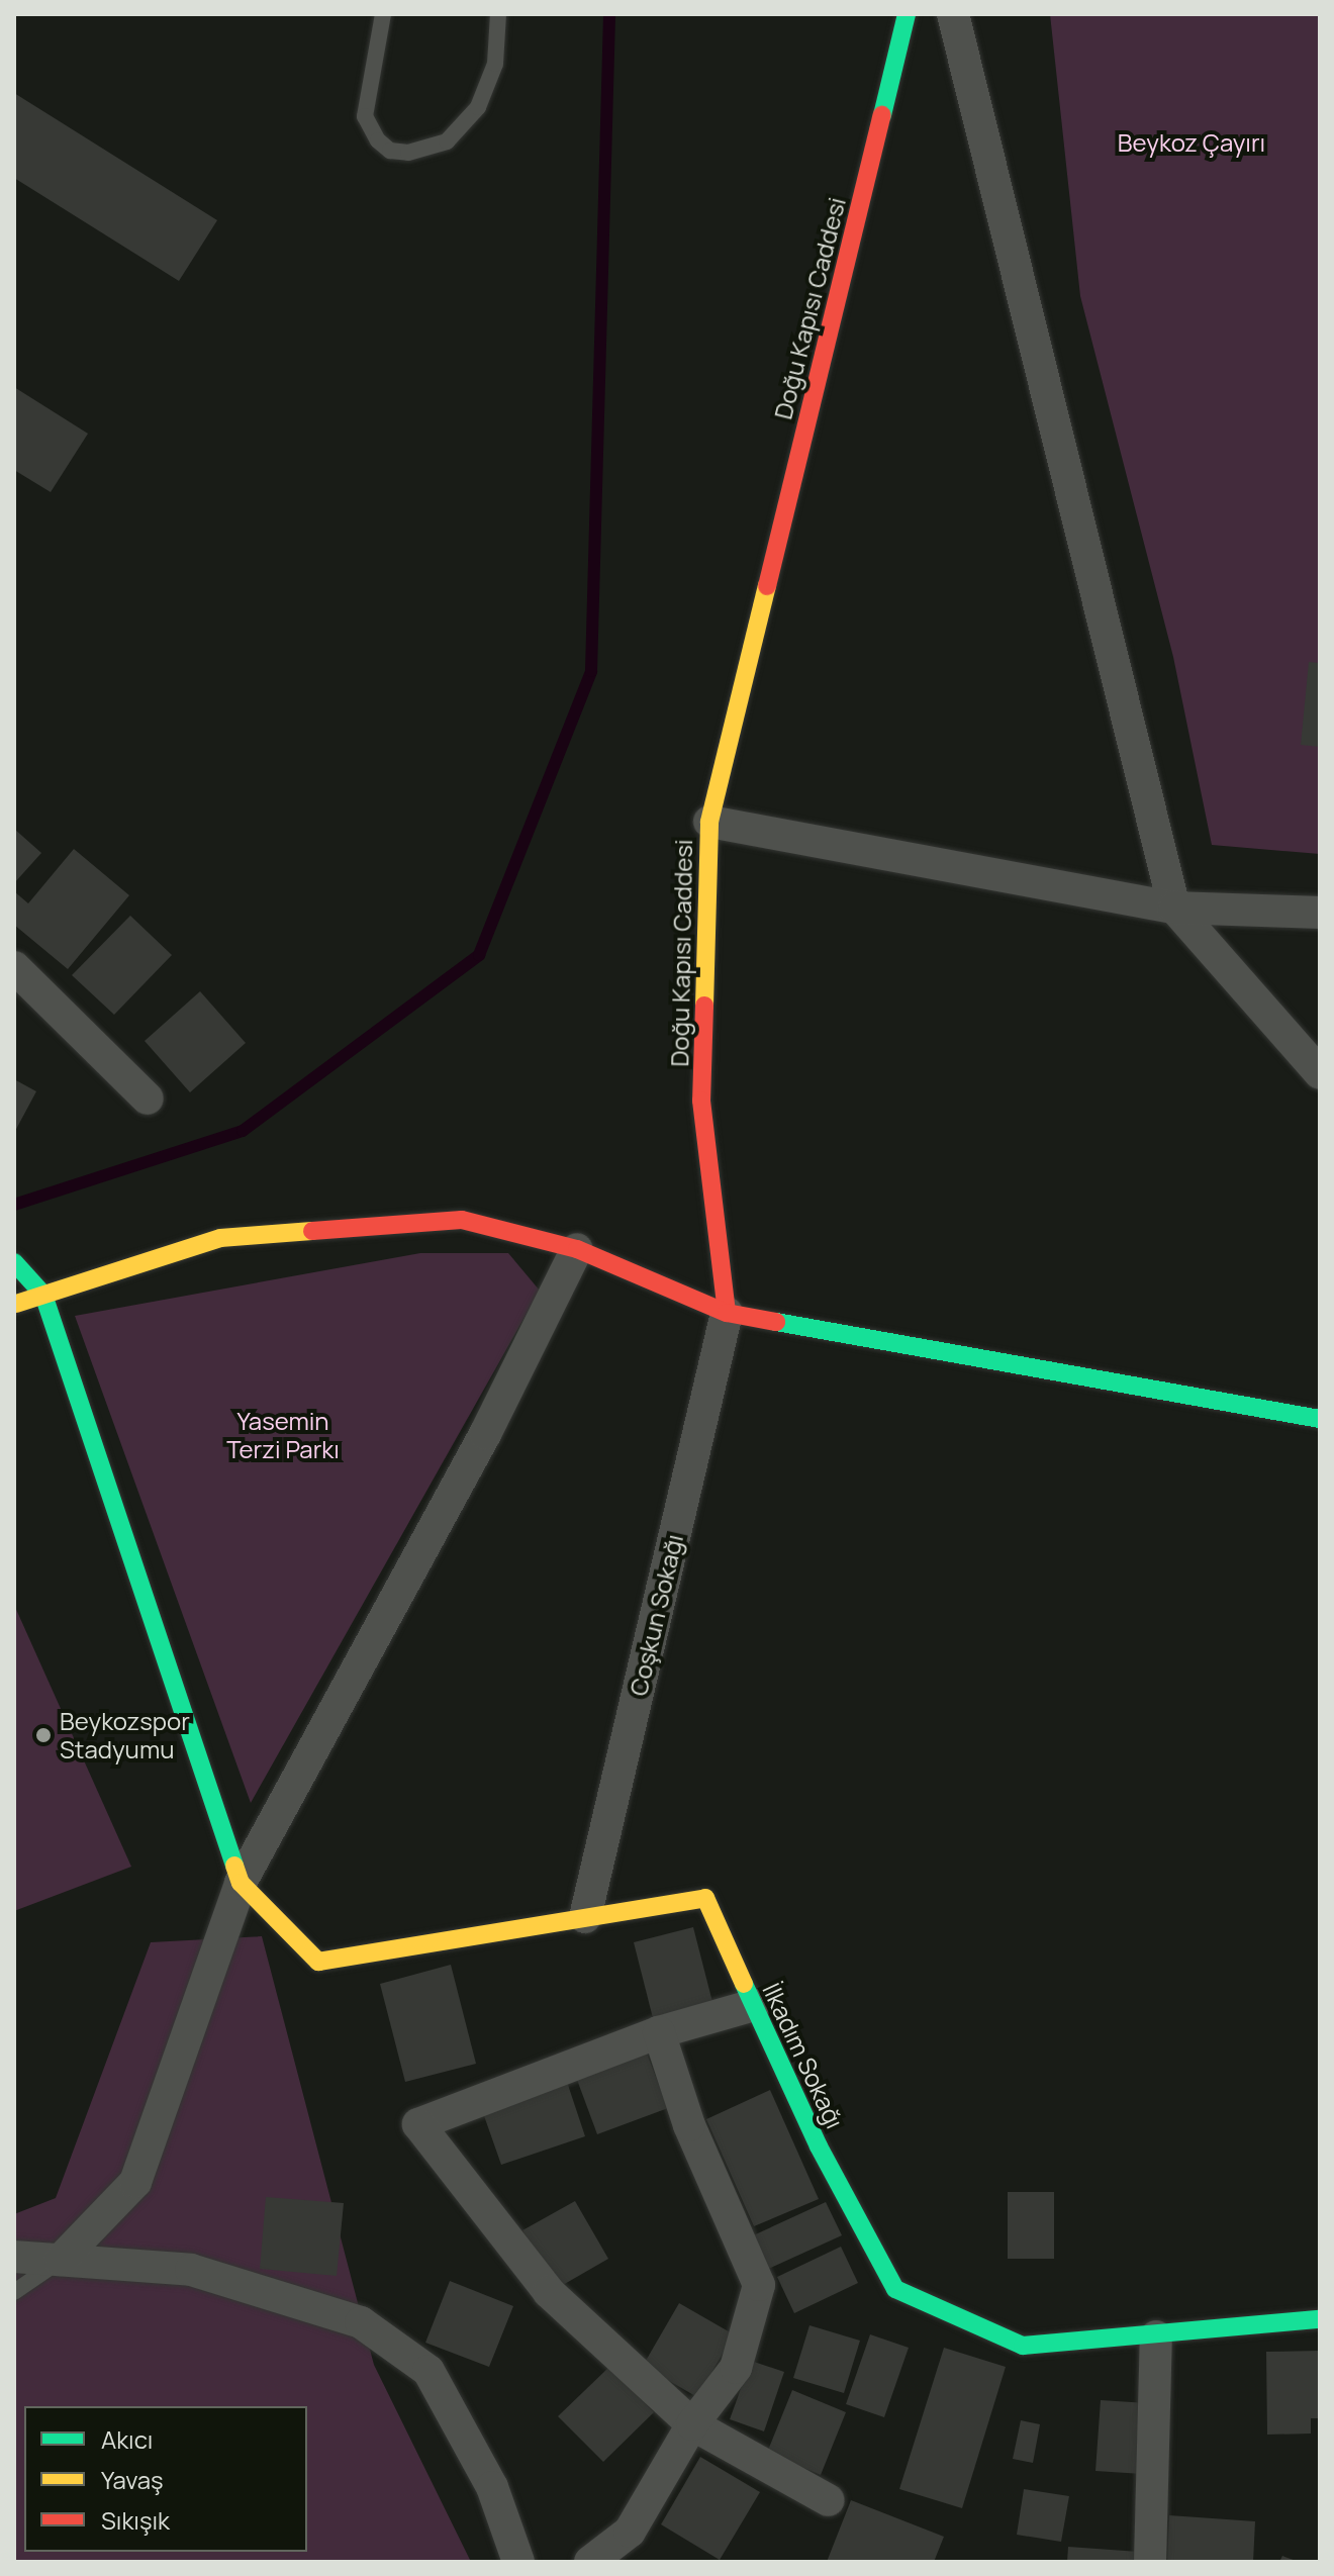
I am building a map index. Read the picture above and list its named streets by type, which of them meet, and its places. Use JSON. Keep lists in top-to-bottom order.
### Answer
{
  "streets": {
    "street": ["Doğu Kapısı Caddesi", "Coşkun Sokağı", "İlkadım Sokağı"]
  },
  "crossings": [
    ["Doğu Kapısı Caddesi", "Coşkun Sokağı"],
    ["Coşkun Sokağı", "İlkadım Sokağı"]
  ],
  "parks": ["Beykoz Çayırı", "Yasemin Terzi Parkı"],
  "places": ["Beykozspor Stadyumu"],
  "legend": ["Akıcı", "Yavaş", "Sıkışık"]
}
